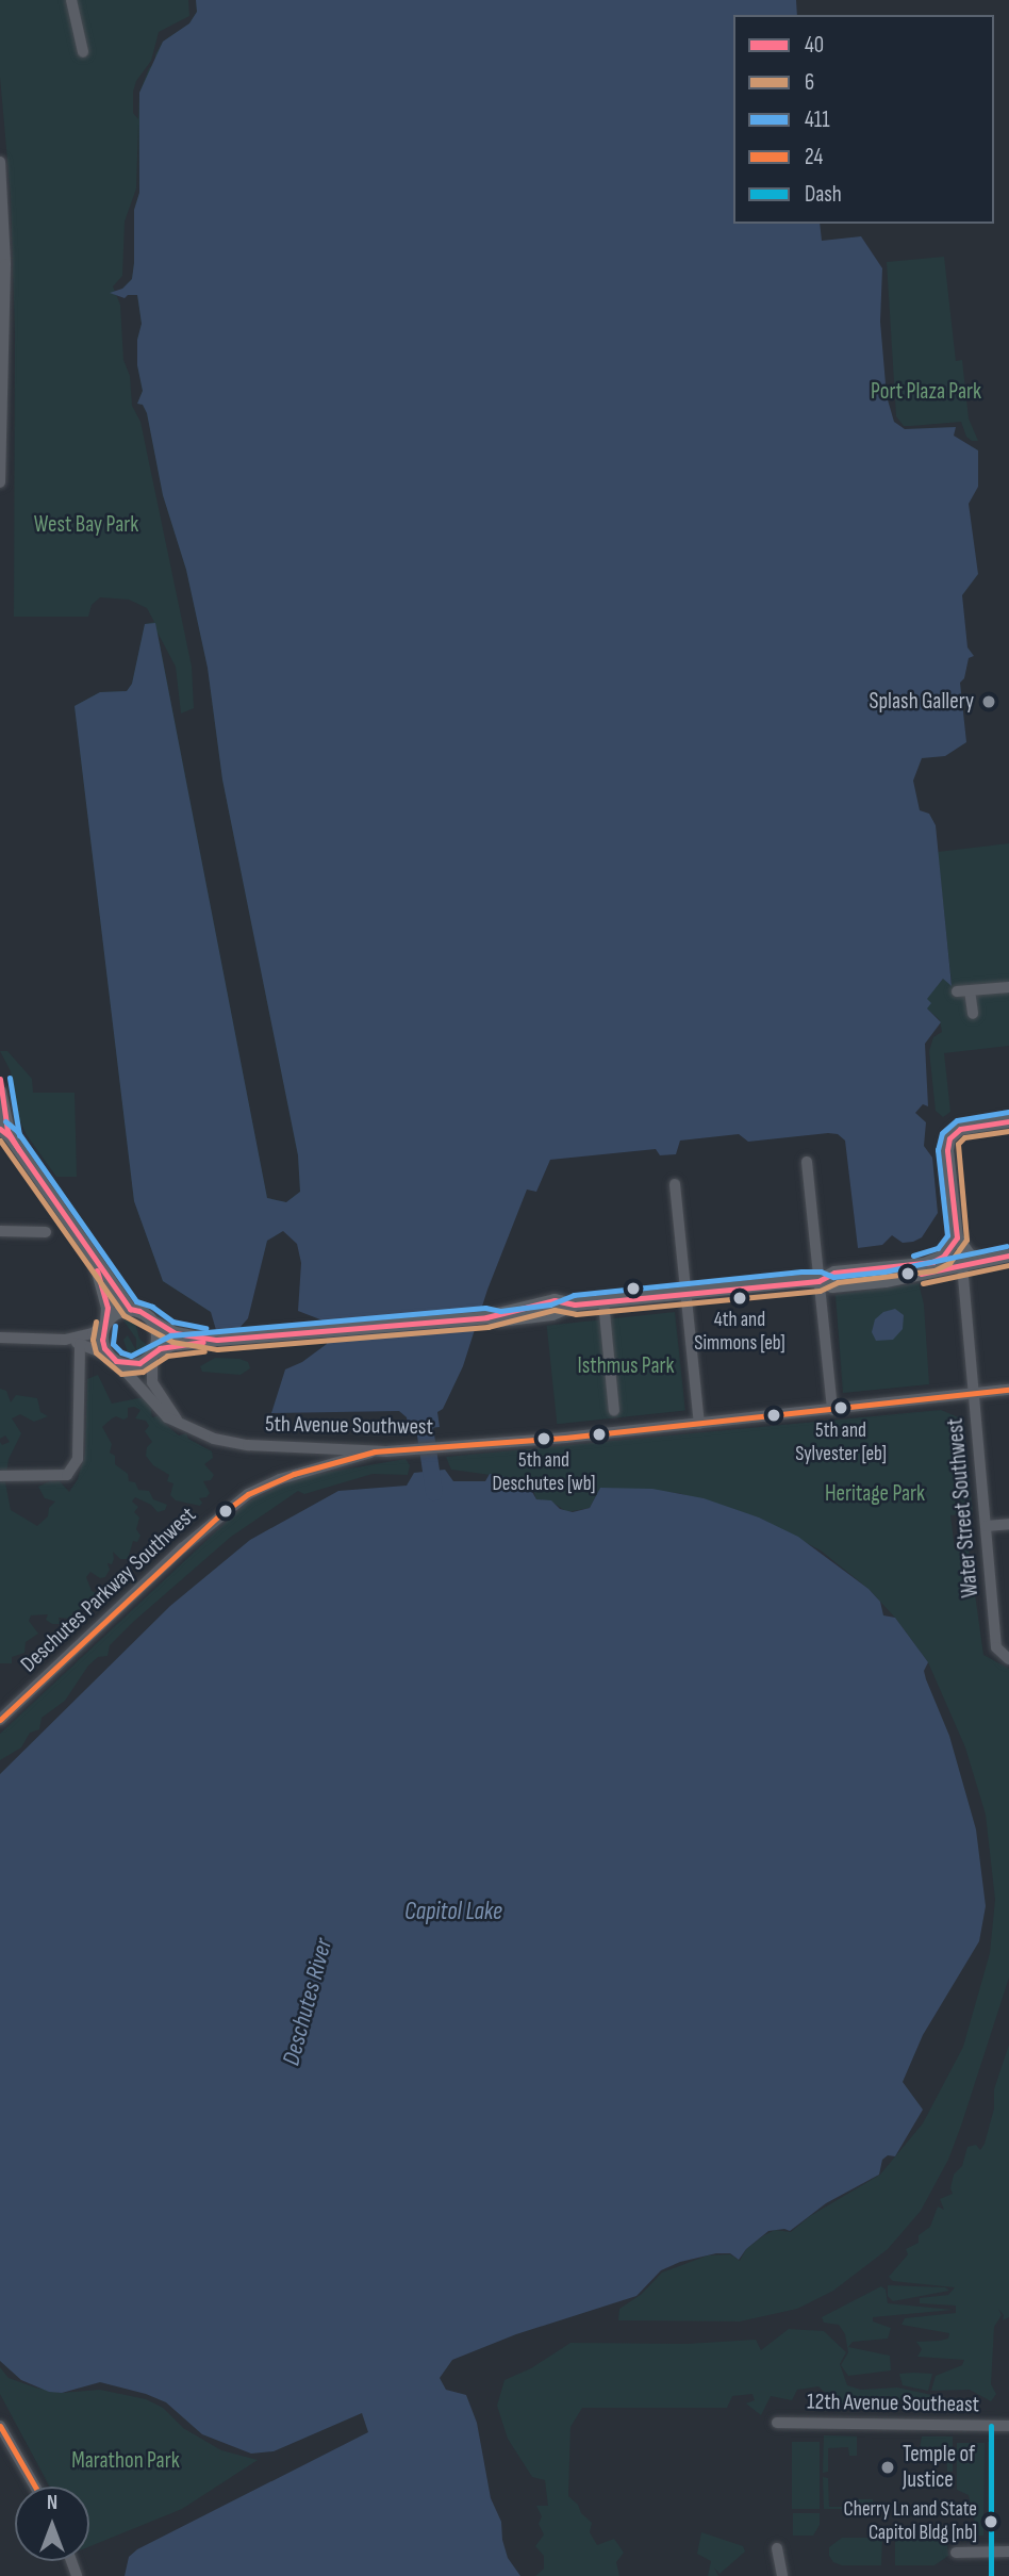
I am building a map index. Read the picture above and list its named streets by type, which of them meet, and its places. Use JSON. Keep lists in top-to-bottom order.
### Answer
{
  "streets": {
    "street": [
      "5th Avenue Southwest",
      "Water Street Southwest",
      "Deschutes Parkway Southwest",
      "12th Avenue Southeast"
    ]
  },
  "crossings": [
    ["5th Avenue Southwest", "Water Street Southwest"],
    ["5th Avenue Southwest", "Deschutes Parkway Southwest"]
  ],
  "water": ["Capitol Lake", "Deschutes River"],
  "parks": [
    "Port Plaza Park",
    "West Bay Park",
    "Isthmus Park",
    "Heritage Park",
    "Marathon Park"
  ],
  "places": [
    "Splash Gallery",
    "4th and Simmons [eb]",
    "5th and Sylvester [eb]",
    "5th and Deschutes [wb]",
    "Temple of Justice",
    "Cherry Ln and State Capitol Bldg [nb]"
  ],
  "lines": [
    "transit line 411",
    "transit line 40",
    "transit line 6",
    "transit line 24",
    "transit line Dash"
  ],
  "legend": [
    "40",
    "6",
    "411",
    "24",
    "Dash"
  ],
  "north": "top"
}
